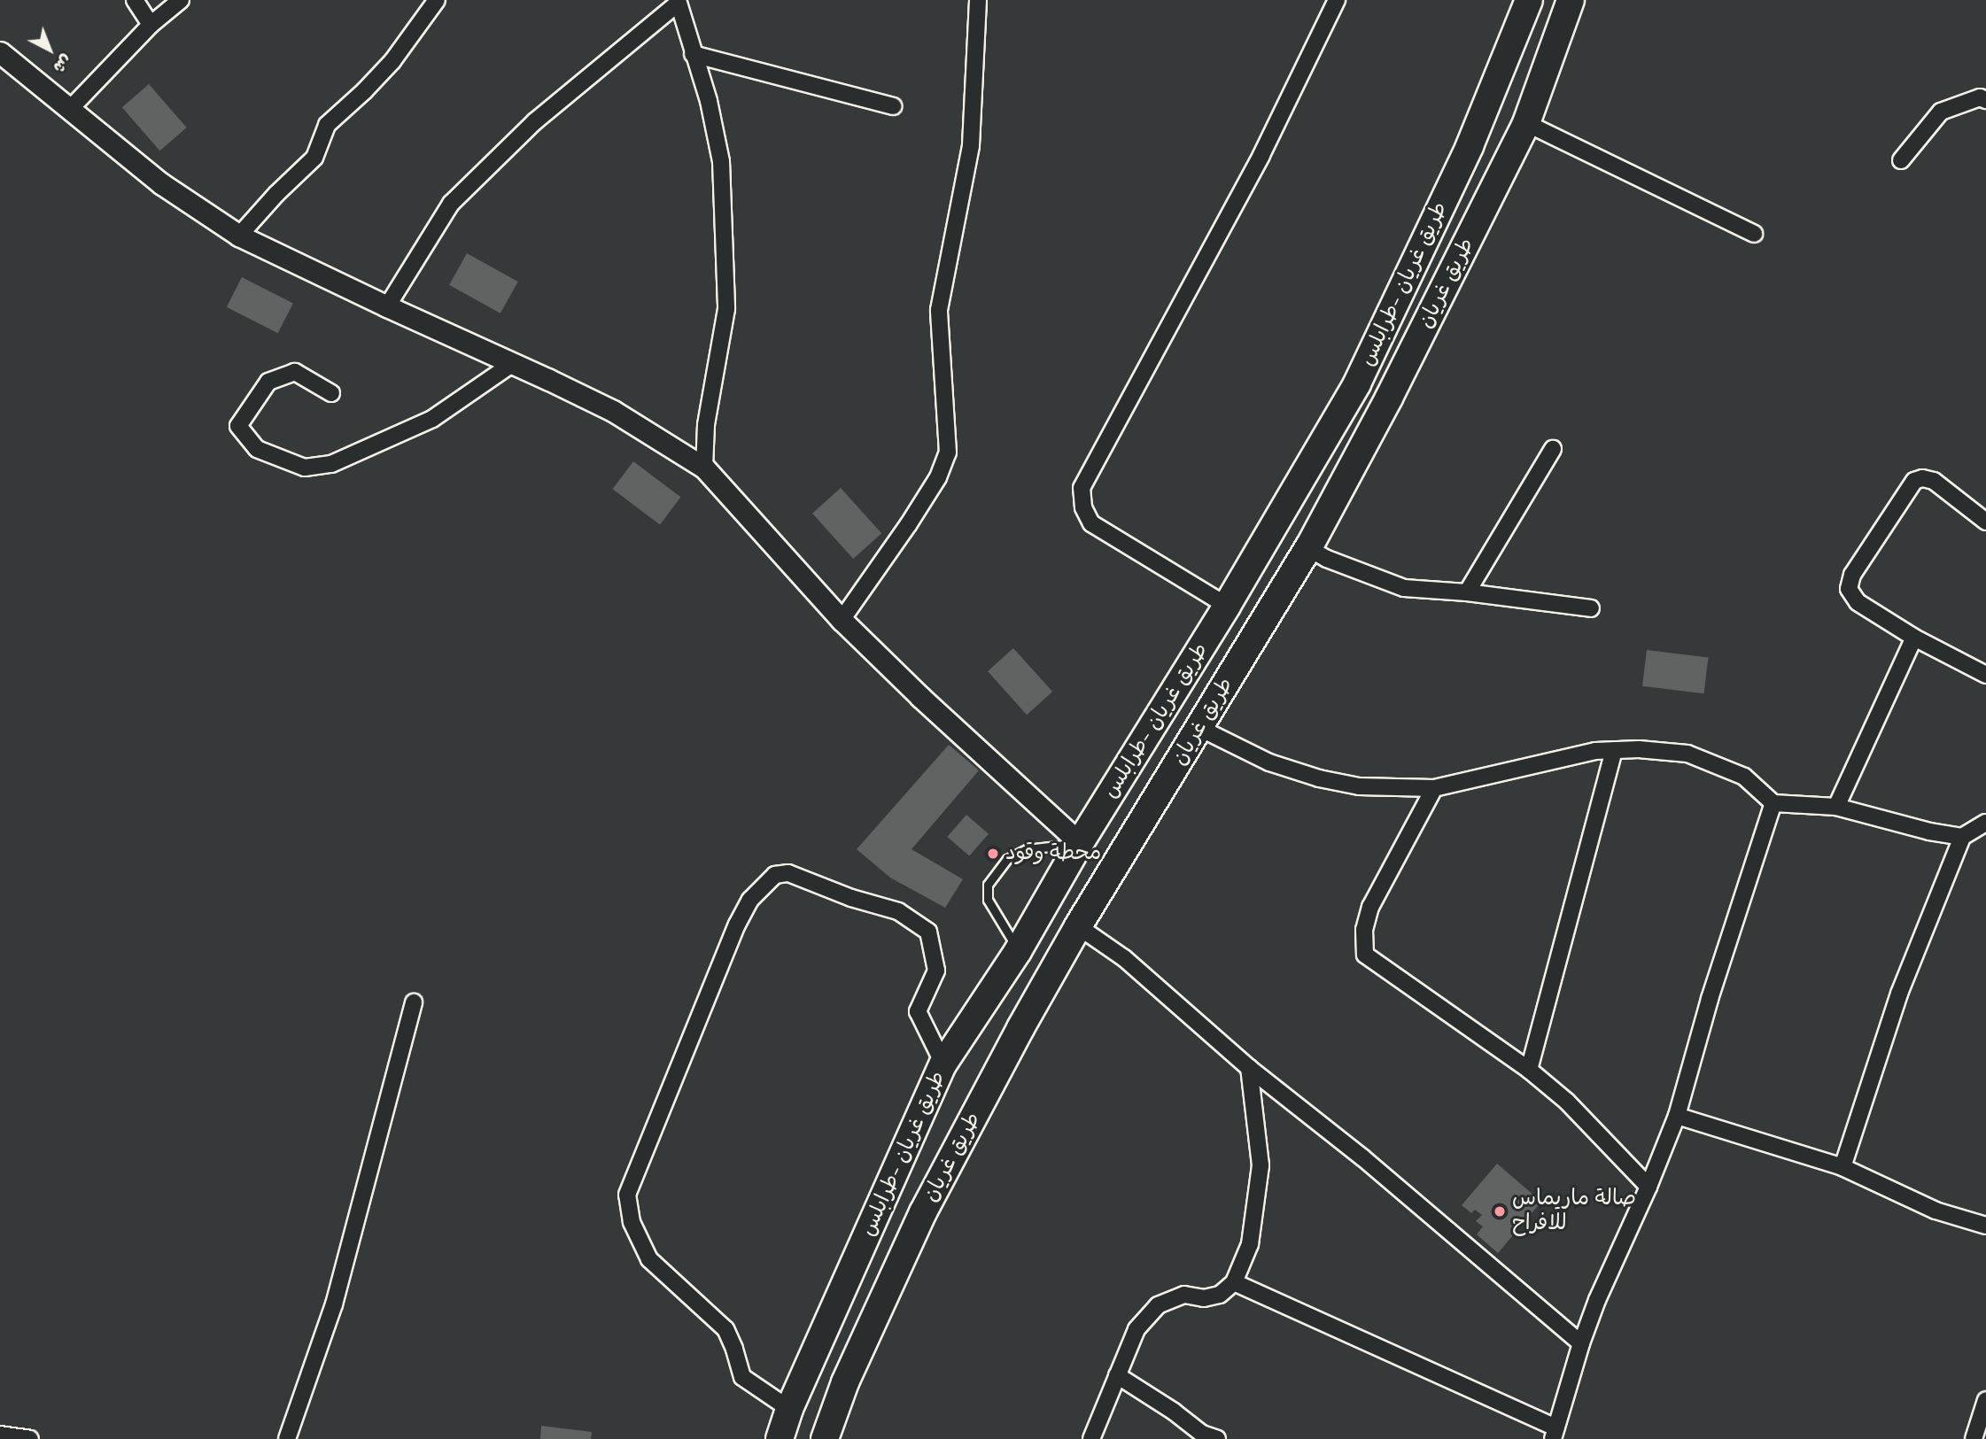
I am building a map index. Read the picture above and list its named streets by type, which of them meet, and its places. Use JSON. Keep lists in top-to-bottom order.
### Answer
{
  "streets": {
    "highway": ["طريق غريان", "طريق غريان -طرابلس"]
  },
  "places": ["محطة وقود", "صالة ماريماس للافراح"],
  "north": "bottom right"
}
